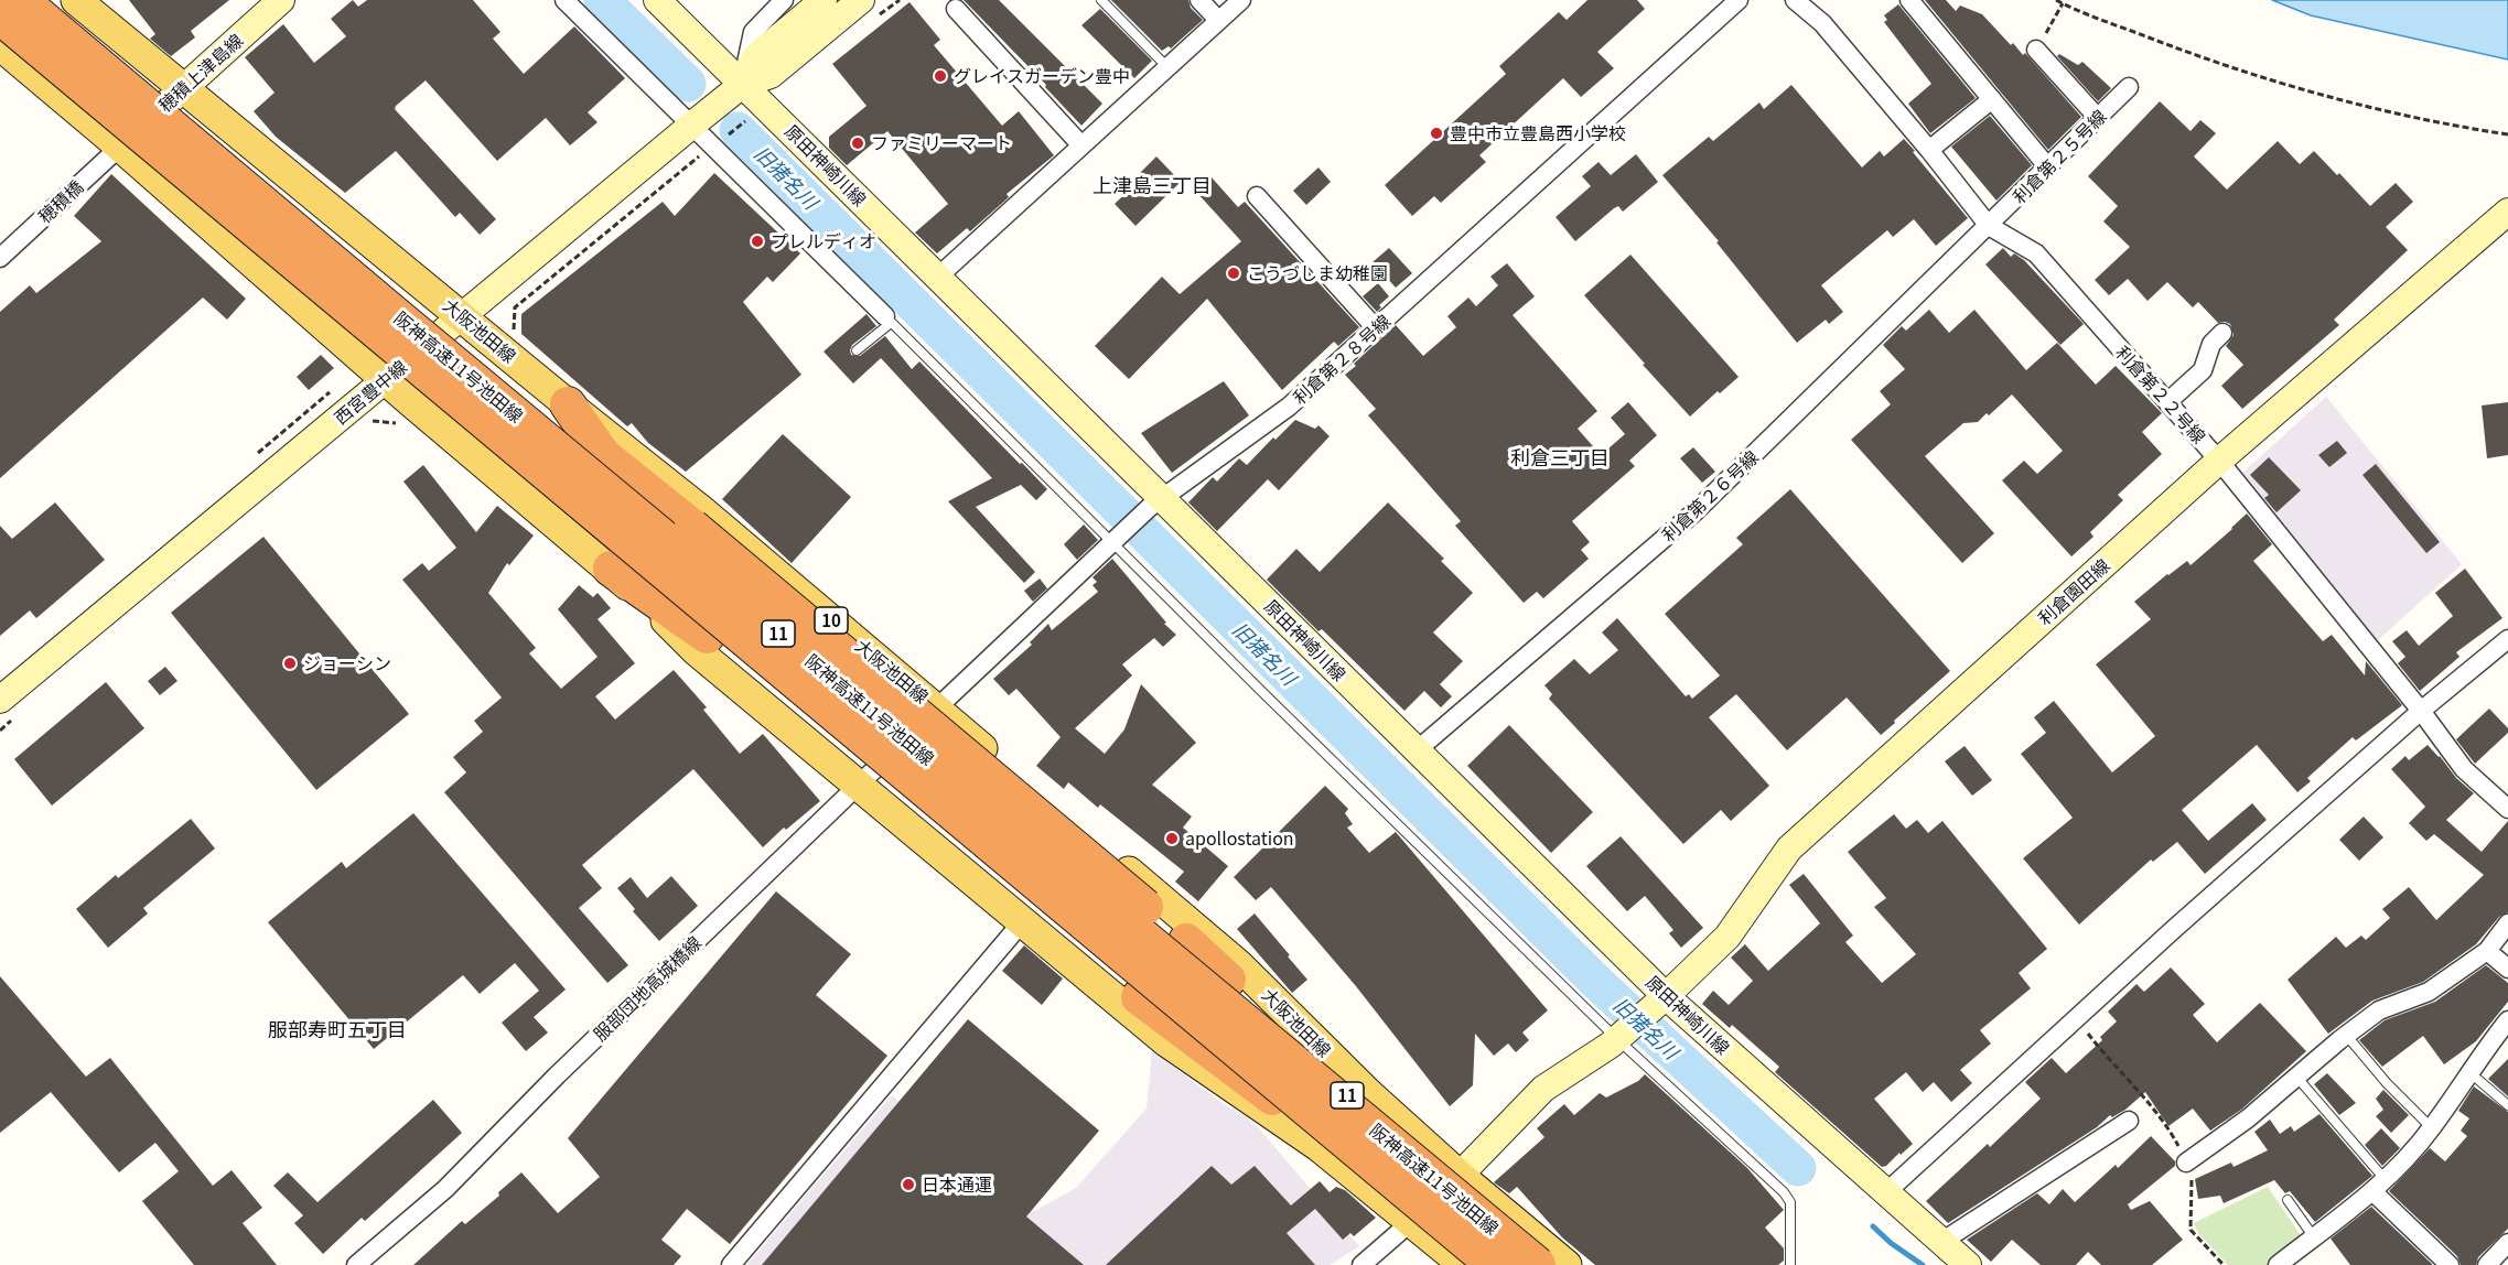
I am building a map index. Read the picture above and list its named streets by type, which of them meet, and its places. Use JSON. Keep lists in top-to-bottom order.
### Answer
{
  "streets": {
    "highway": ["阪神高速11号池田線", "11"],
    "main road": ["大阪池田線", "10"],
    "street": [
      "穂積上津島線",
      "利倉第２５号線",
      "原田神崎川線",
      "穂積橋",
      "利倉第２８号線",
      "西宮豊中線",
      "利倉第２２号線",
      "利倉第２６号線",
      "利倉園田線",
      "服部団地高城橋線"
    ]
  },
  "crossings": [
    ["穂積上津島線", "穂積橋"],
    ["穂積上津島線", "大阪池田線"],
    ["利倉第２５号線", "利倉第２２号線"],
    ["利倉第２５号線", "利倉第２６号線"],
    ["原田神崎川線", "利倉第２８号線"],
    ["原田神崎川線", "西宮豊中線"],
    ["原田神崎川線", "利倉第２６号線"],
    ["原田神崎川線", "利倉園田線"],
    ["大阪池田線", "利倉第２８号線"],
    ["大阪池田線", "阪神高速11号池田線"],
    ["大阪池田線", "西宮豊中線"],
    ["大阪池田線", "利倉園田線"],
    ["大阪池田線", "11"],
    ["大阪池田線", "服部団地高城橋線"],
    ["利倉第２８号線", "服部団地高城橋線"],
    ["阪神高速11号池田線", "利倉園田線"],
    ["阪神高速11号池田線", "11"],
    ["利倉第２２号線", "利倉第２６号線"],
    ["利倉第２２号線", "利倉園田線"],
    ["利倉園田線", "11"]
  ],
  "districts": ["上津島三丁目", "利倉三丁目", "服部寿町五丁目"],
  "water": ["旧猪名川"],
  "places": [
    "グレイスガーデン豊中",
    "豊中市立豊島西小学校",
    "ファミリーマート",
    "プレルディオ",
    "こうづしま幼稚園",
    "ジョーシン",
    "apollostation",
    "日本通運"
  ]
}
